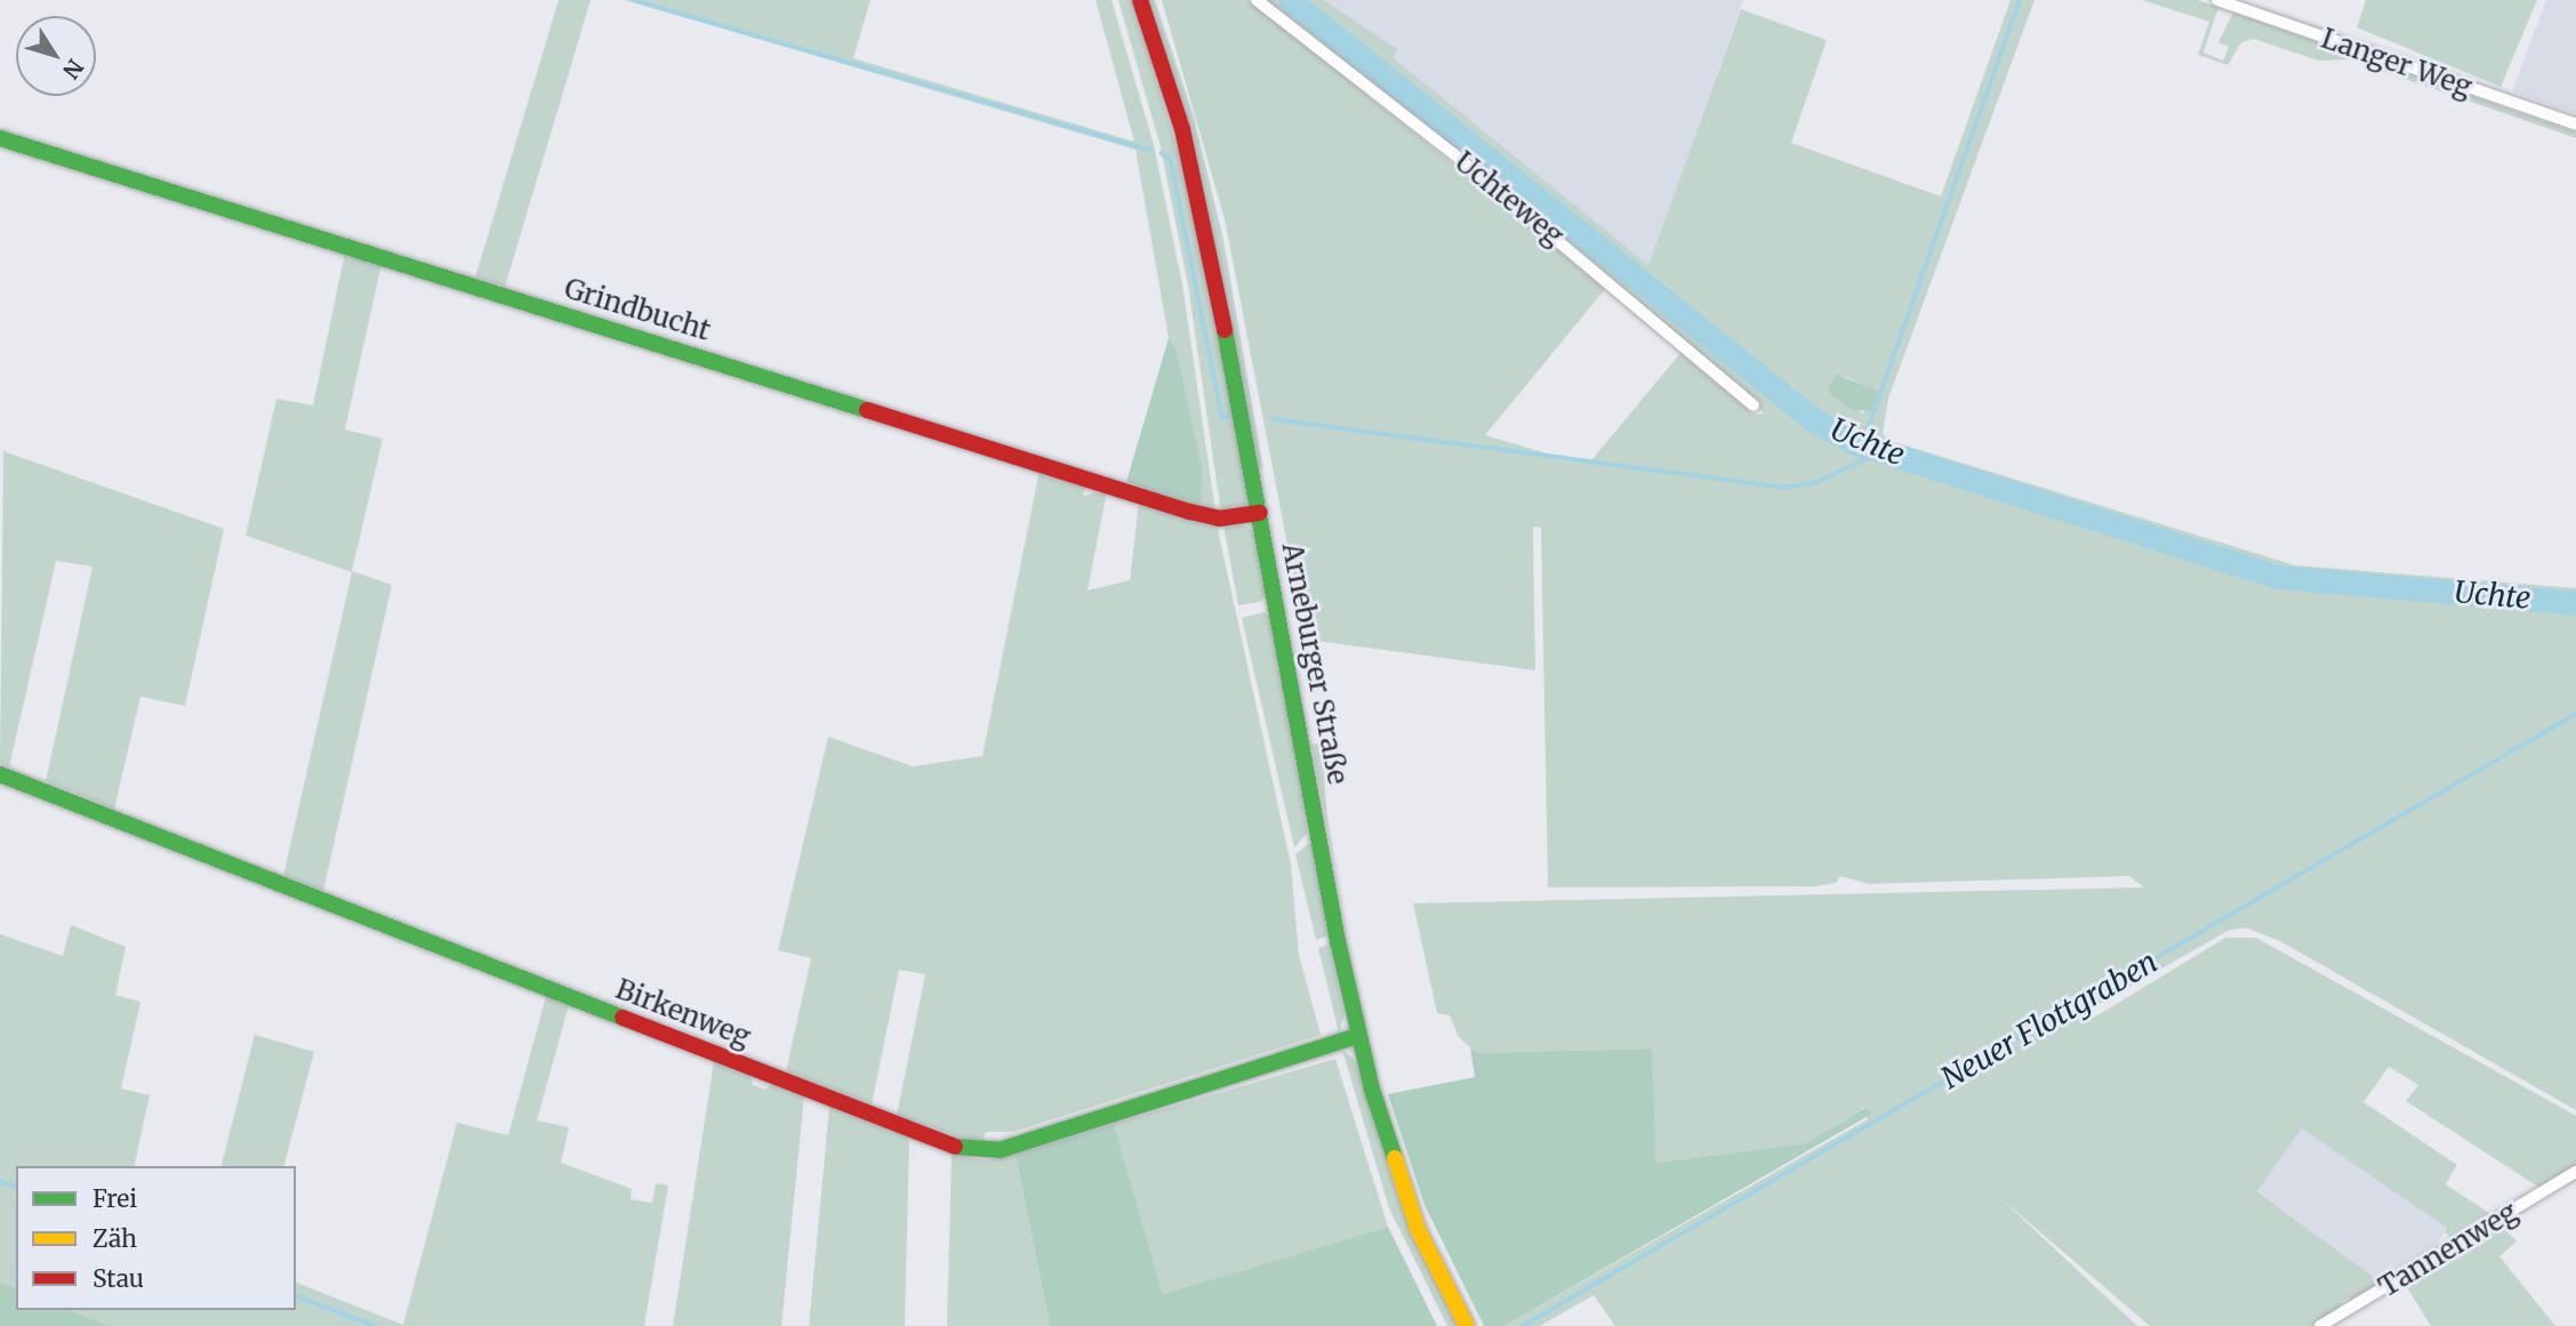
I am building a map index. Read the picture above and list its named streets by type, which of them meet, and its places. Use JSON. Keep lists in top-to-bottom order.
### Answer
{
  "streets": {
    "street": [
      "Langer Weg",
      "Uchteweg",
      "Grindbucht",
      "Arneburger Straße",
      "Birkenweg",
      "Tannenweg"
    ]
  },
  "crossings": [
    ["Grindbucht", "Arneburger Straße"],
    ["Arneburger Straße", "Birkenweg"]
  ],
  "water": ["Uchte", "Neuer Flottgraben"],
  "legend": ["Frei", "Zäh", "Stau"],
  "north": "bottom right"
}
